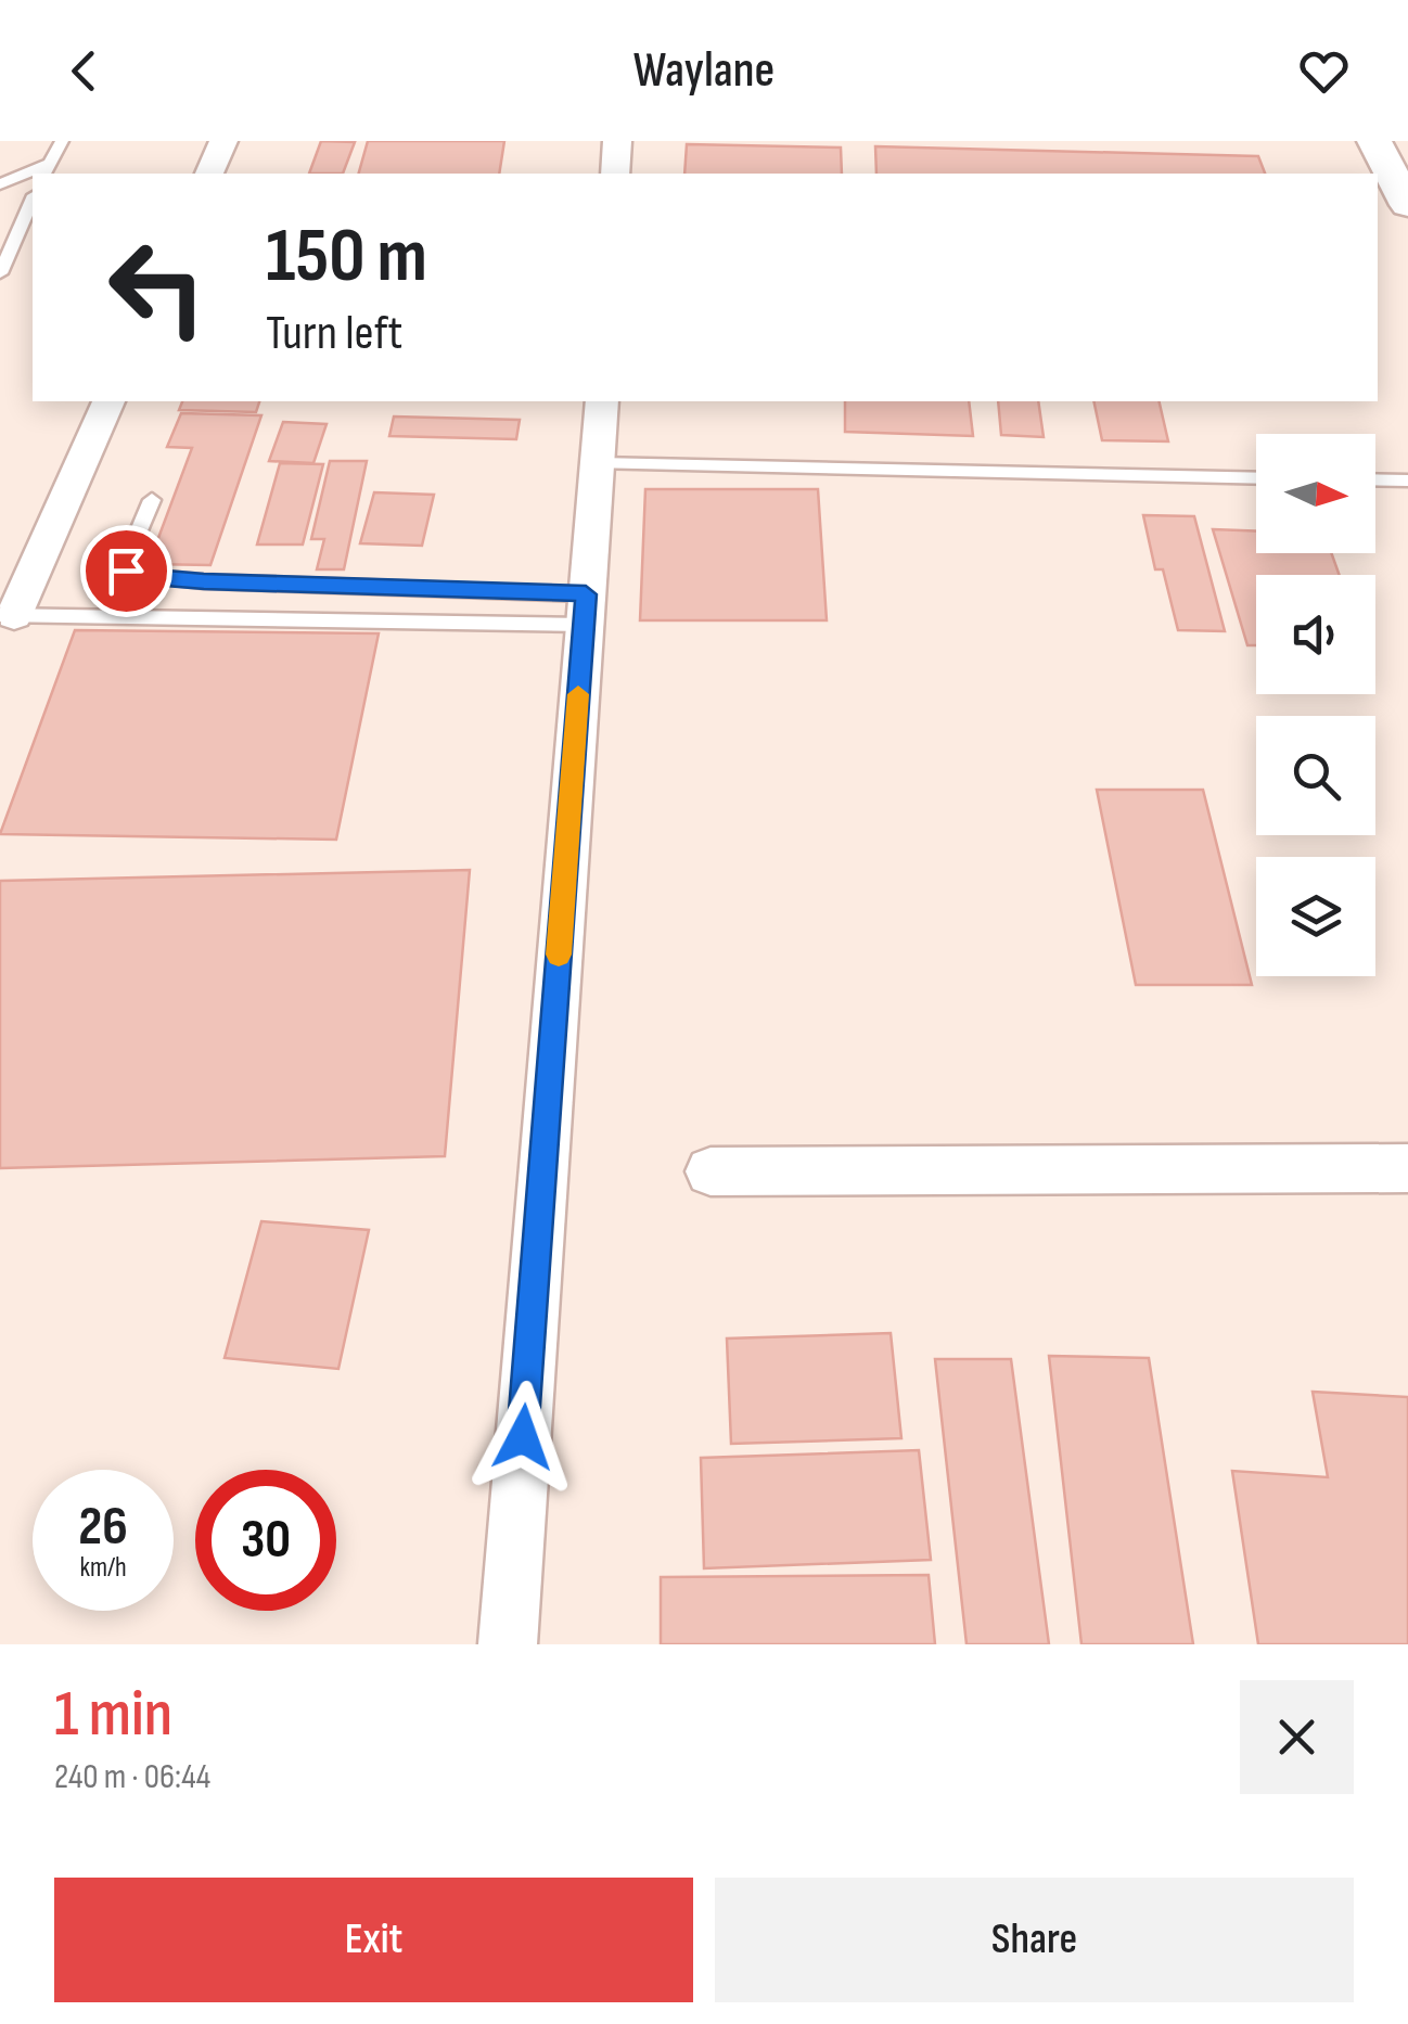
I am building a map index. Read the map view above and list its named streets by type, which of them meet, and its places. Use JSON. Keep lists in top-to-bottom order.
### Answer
{
  "north": "right",
  "page": {
    "header": "Waylane",
    "turn": ["150 m", "Turn left"],
    "speed": "26 km/h",
    "limit": "30",
    "heading": ["1 min", "240 m · 06:44"],
    "buttons": ["Exit", "Share"]
  }
}
